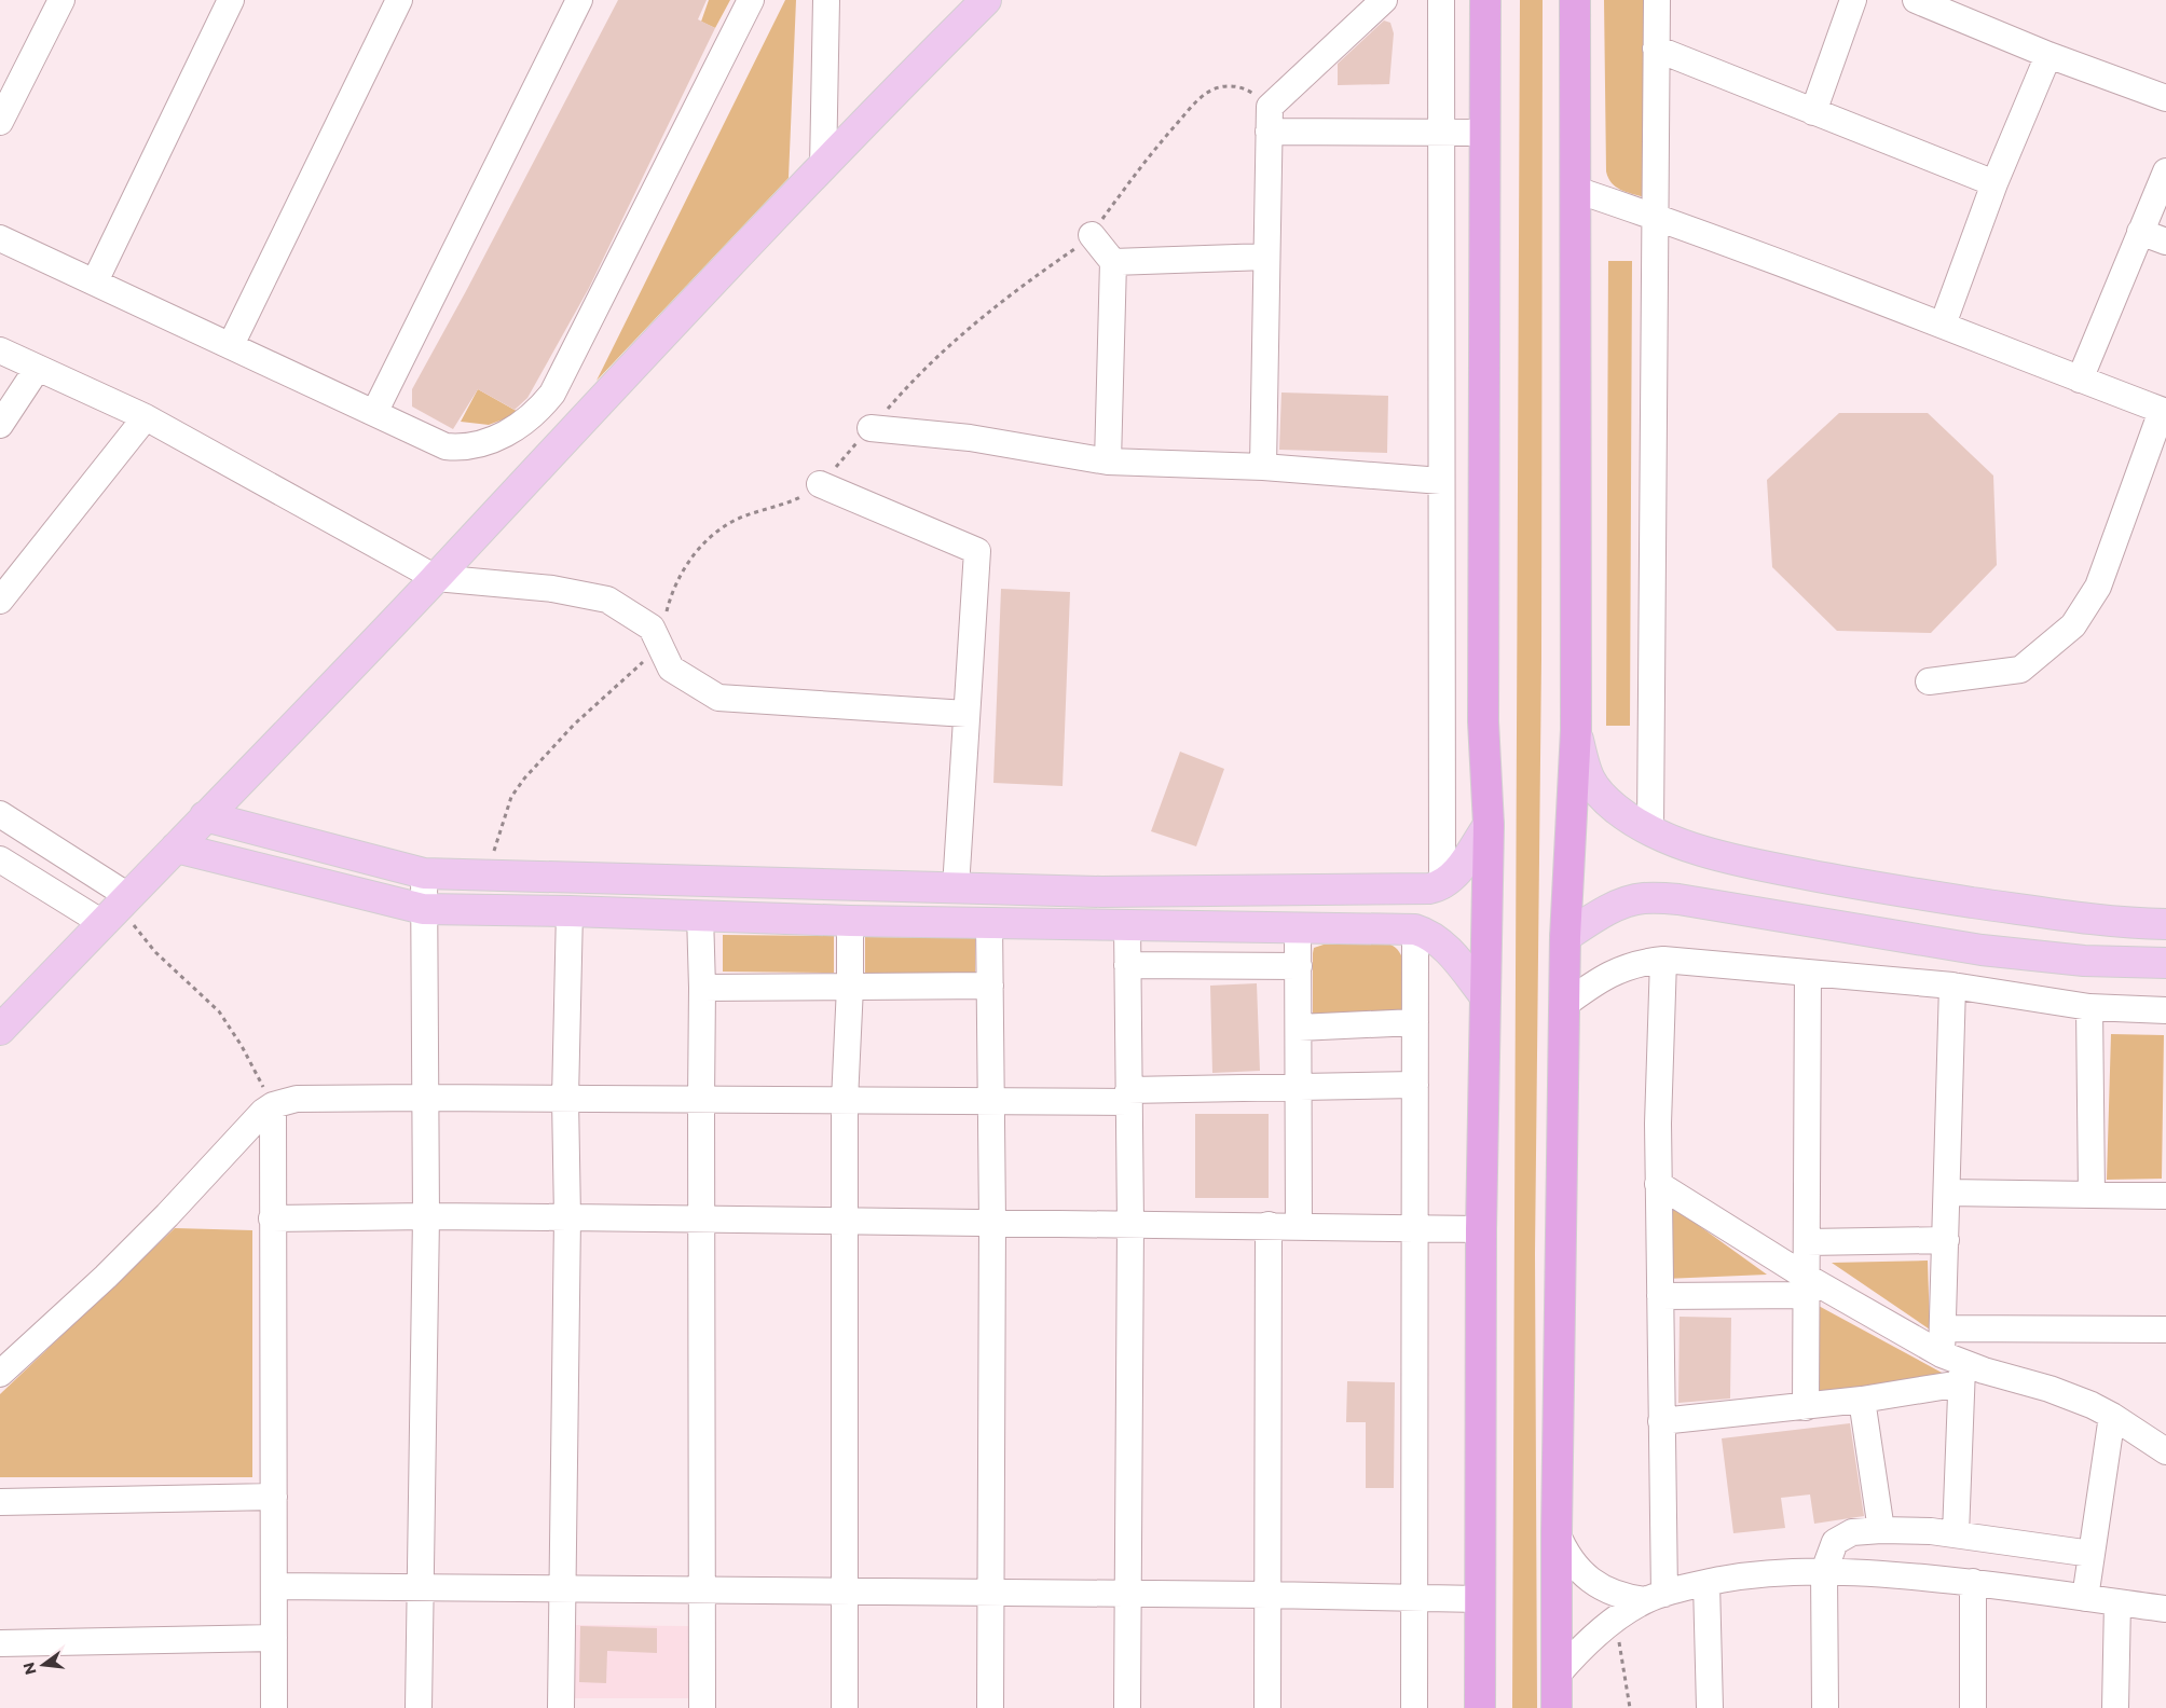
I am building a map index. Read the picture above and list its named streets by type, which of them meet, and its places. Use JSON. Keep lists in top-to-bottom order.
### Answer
{
  "north": "left"
}
